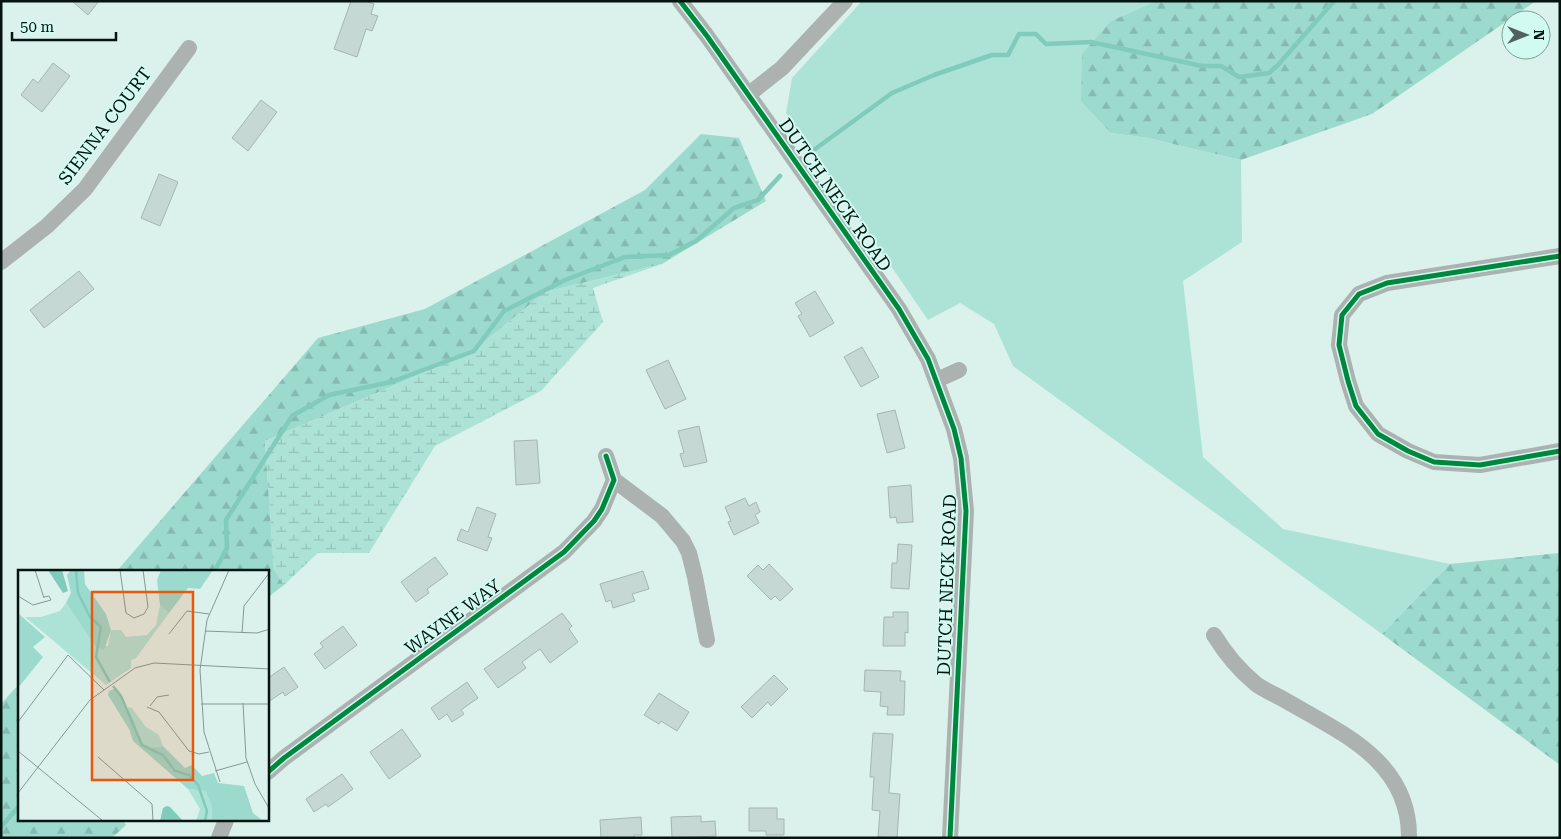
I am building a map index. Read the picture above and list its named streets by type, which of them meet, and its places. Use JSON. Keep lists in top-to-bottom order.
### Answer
{
  "streets": {
    "street": ["SIENNA COURT", "DUTCH NECK ROAD", "WAYNE WAY"]
  },
  "scale_bar": "50 m",
  "north": "right"
}
